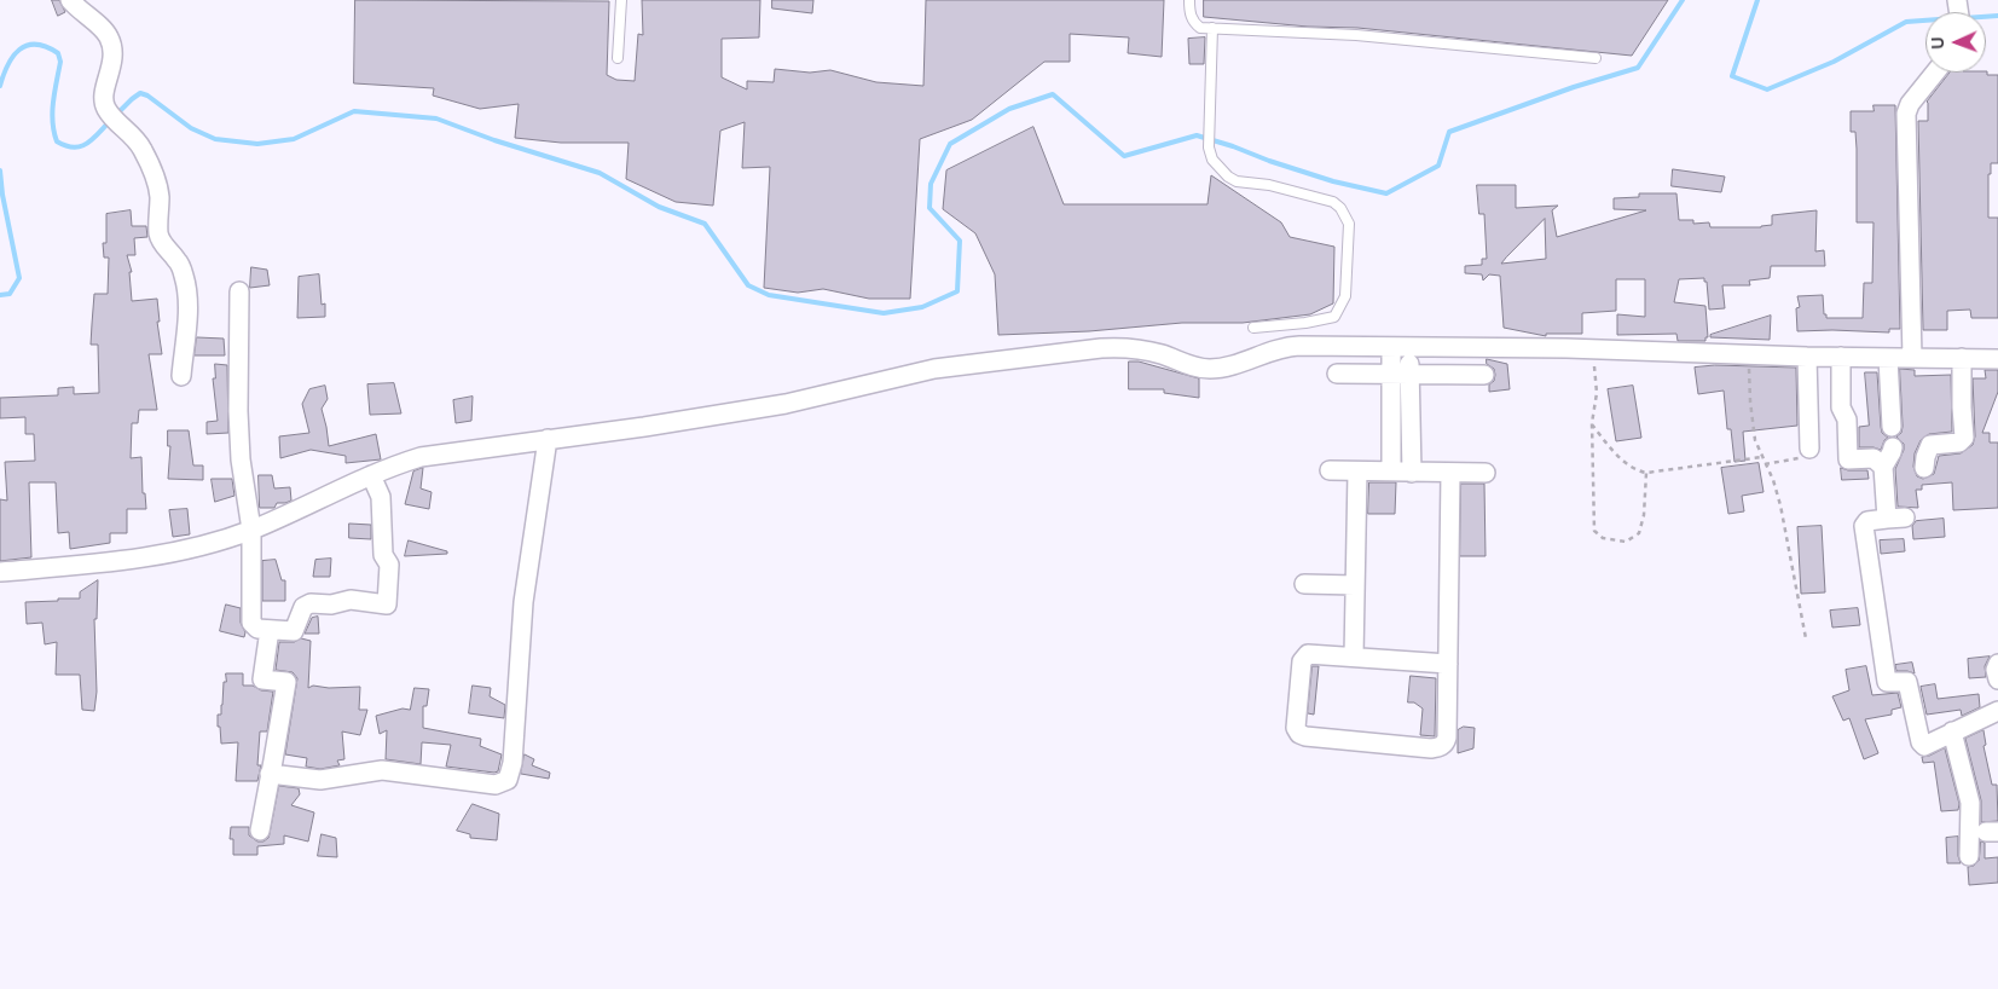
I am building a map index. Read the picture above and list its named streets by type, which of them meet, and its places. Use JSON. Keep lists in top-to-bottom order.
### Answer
{
  "north": "left"
}
